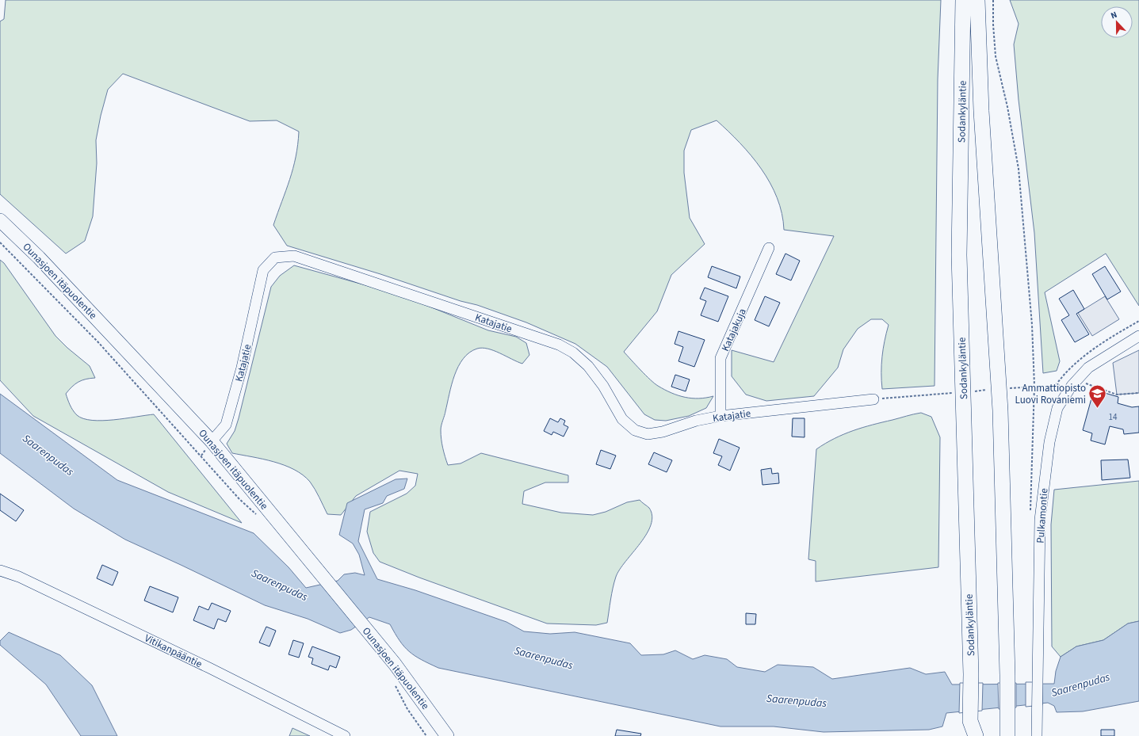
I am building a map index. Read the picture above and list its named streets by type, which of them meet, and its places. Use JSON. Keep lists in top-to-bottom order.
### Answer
{
  "streets": {
    "highway": ["Sodankyläntie"],
    "main road": ["Ounasjoen itäpuolentie"],
    "street": [
      "Katajatie",
      "Katajakuja",
      "Pulkamontie",
      "Vitikanpääntie"
    ]
  },
  "crossings": [
    ["Ounasjoen itäpuolentie", "Katajatie"],
    ["Katajatie", "Katajakuja"]
  ],
  "water": ["Saarenpudas"],
  "places": {
    "school or university": ["Ammattiopisto Luovi Rovaniemi"]
  },
  "house_numbers": ["14"],
  "north": "top"
}
